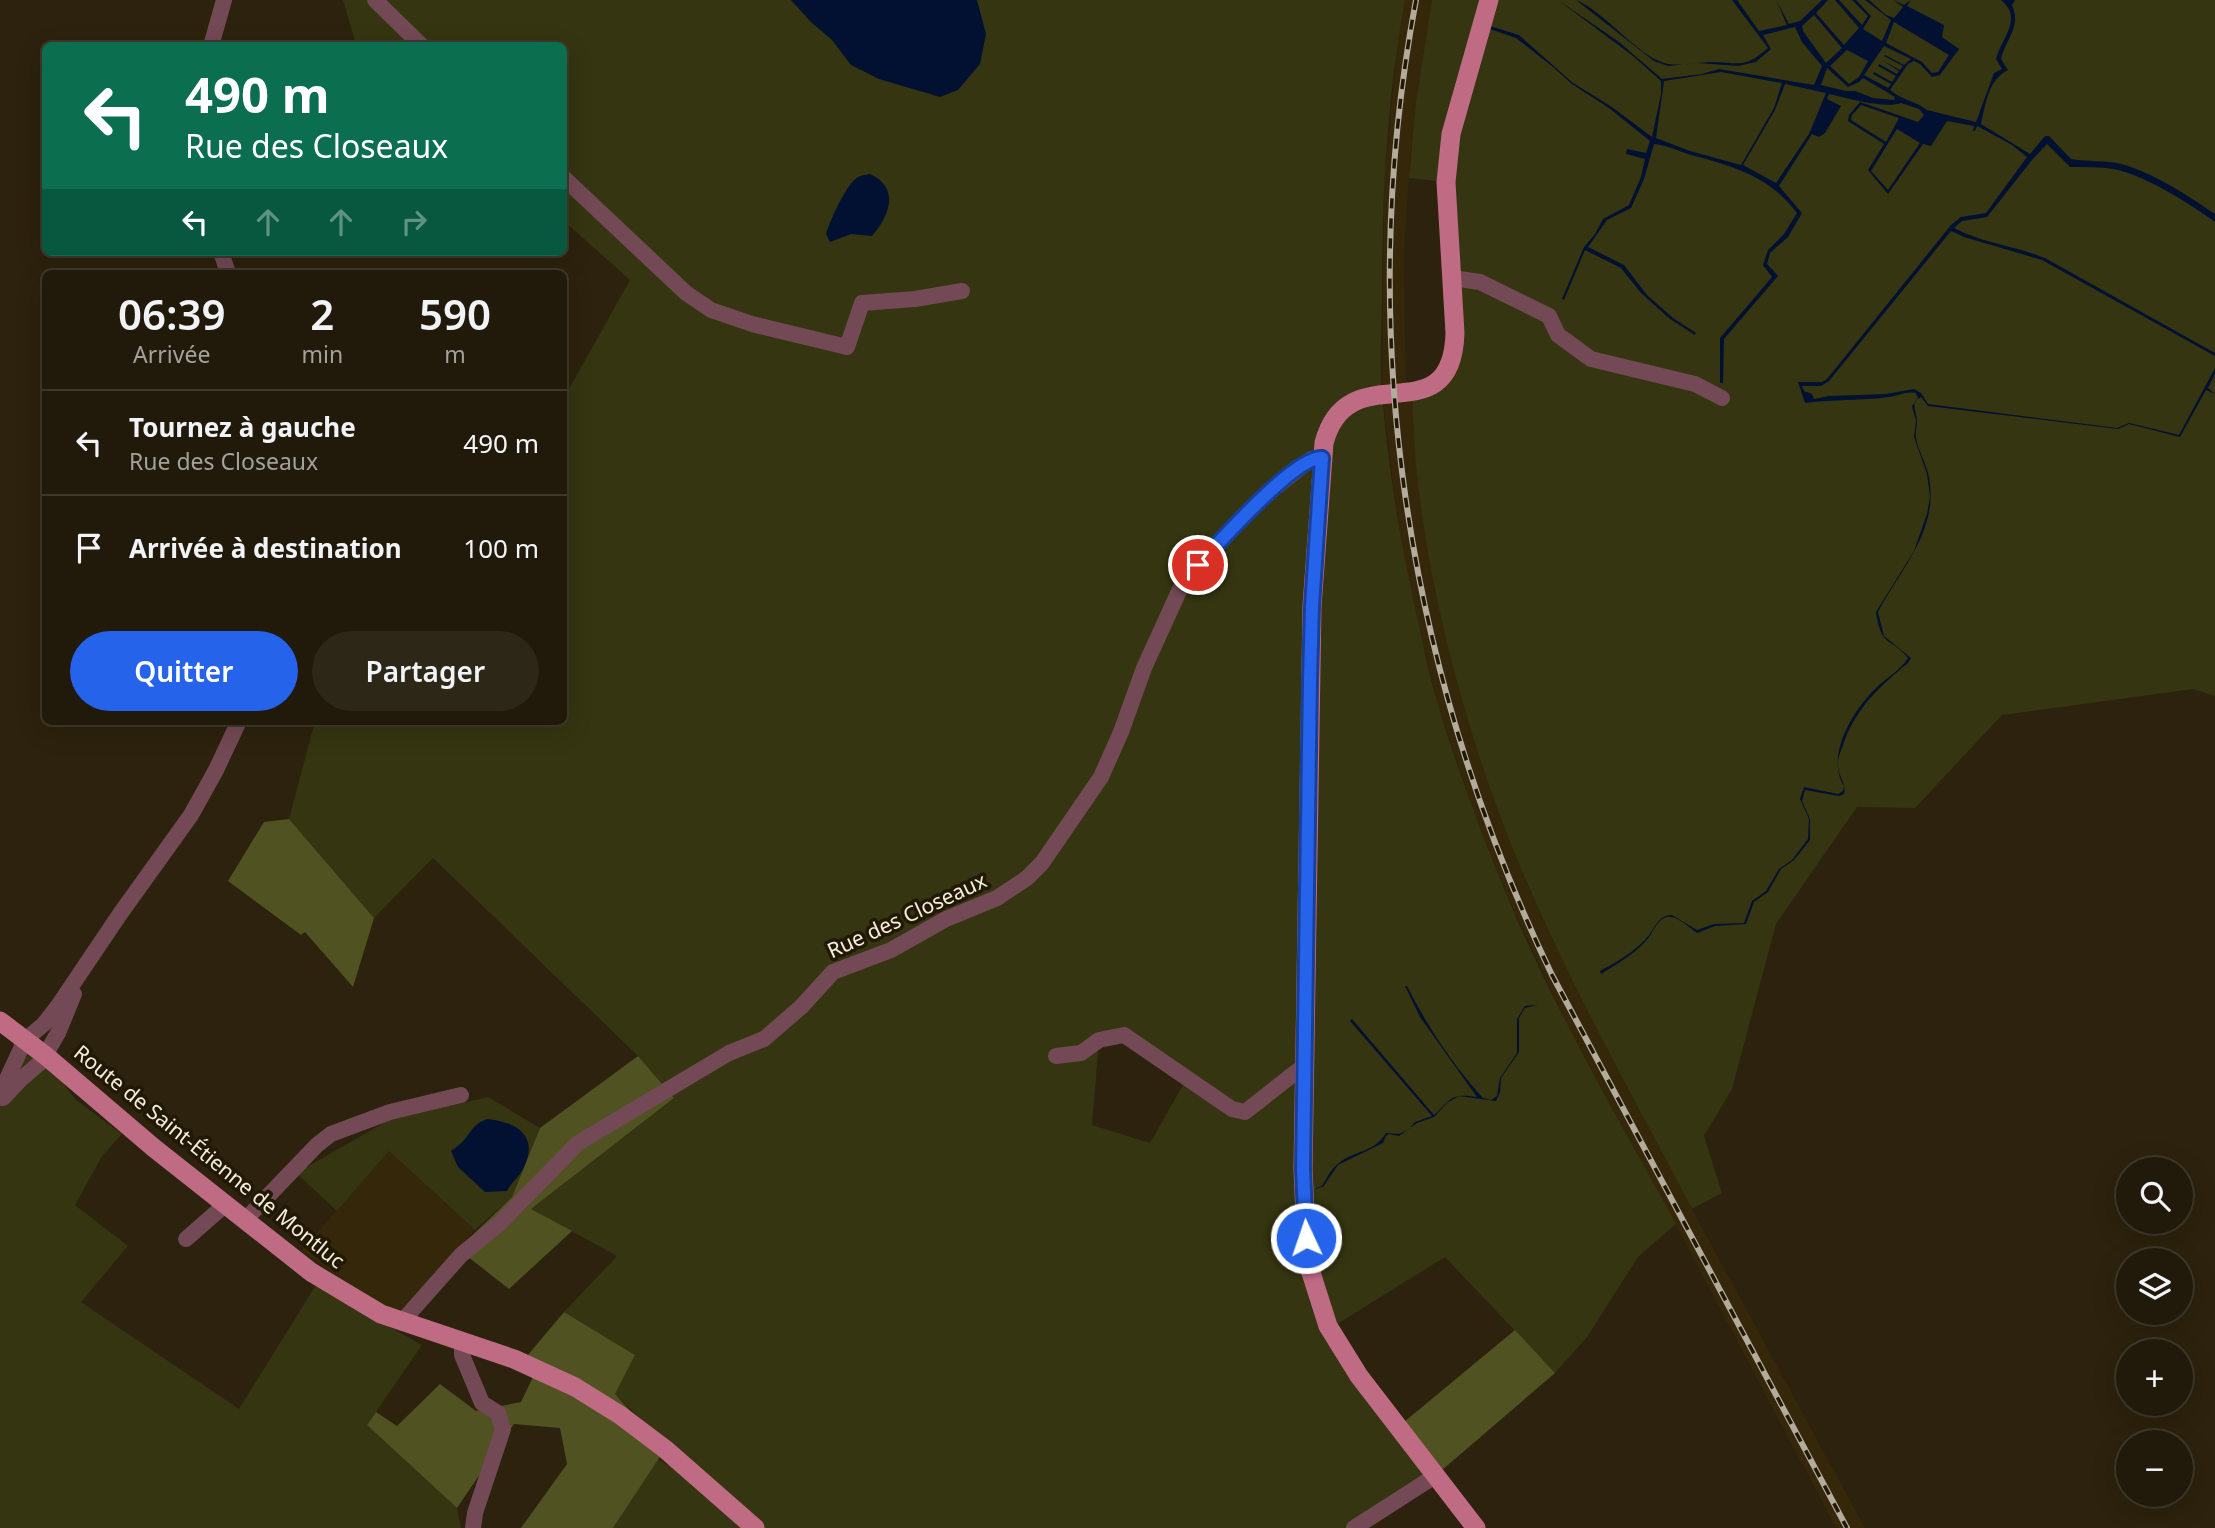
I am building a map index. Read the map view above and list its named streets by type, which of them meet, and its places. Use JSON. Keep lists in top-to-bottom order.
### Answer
{
  "streets": {
    "main road": ["Route de Saint-Étienne de Montluc"],
    "street": ["Rue des Closeaux"]
  },
  "crossings": [
    ["Rue des Closeaux", "Route de Saint-Étienne de Montluc"]
  ],
  "page": {
    "turn": ["490 m", "Rue des Closeaux"],
    "eta": [
      "06:39",
      "Arrivée",
      "2",
      "min",
      "590",
      "m"
    ],
    "list": [
      {
        "name": "Tournez à gauche",
        "note": "Rue des Closeaux",
        "value": "490 m"
      },
      {
        "name": "Arrivée à destination",
        "value": "100 m"
      }
    ],
    "buttons": ["Quitter", "Partager"],
    "map_buttons": ["+", "−"]
  }
}
